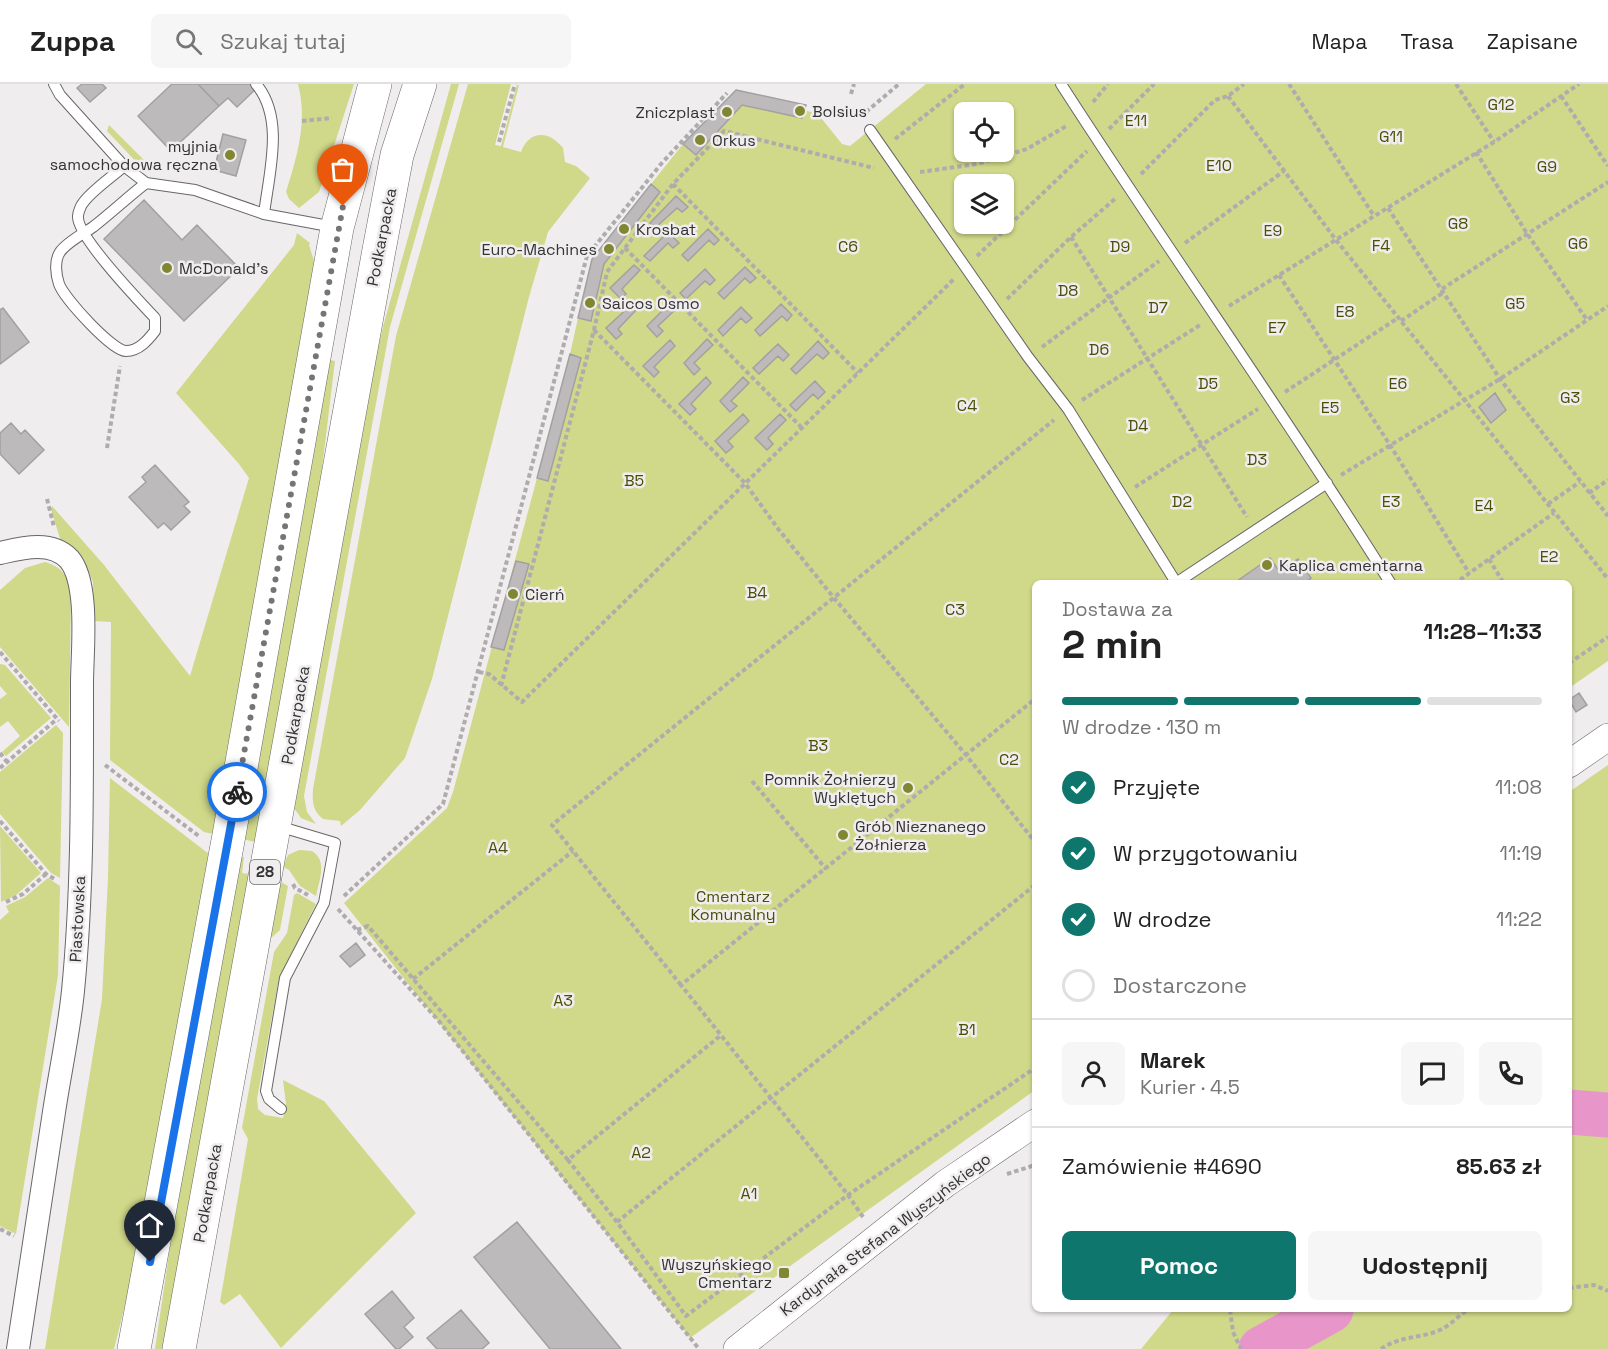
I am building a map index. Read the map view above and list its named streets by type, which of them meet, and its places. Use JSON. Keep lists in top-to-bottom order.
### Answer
{
  "streets": {
    "main road": ["Podkarpacka", "28"],
    "street": ["Piastowska", "Kardynała Stefana Wyszyńskiego"]
  },
  "parks": [
    "G12",
    "E11",
    "G11",
    "E10",
    "G9",
    "G8",
    "E9",
    "G6",
    "F4",
    "C6",
    "D9",
    "D8",
    "G5",
    "D7",
    "E8",
    "E7",
    "D6",
    "D5",
    "E6",
    "G3",
    "C4",
    "E5",
    "D4",
    "D3",
    "B5",
    "D2",
    "E3",
    "E4",
    "E2",
    "B4",
    "C3",
    "B3",
    "C2",
    "A4",
    "Cmentarz Komunalny",
    "A3",
    "B1",
    "A2",
    "A1"
  ],
  "places": {
    "other": [
      "Bolsius",
      "Zniczplast",
      "Orkus",
      "myjnia samochodowa ręczna",
      "Krosbat",
      "Euro-Machines",
      "McDonald's",
      "Saicos Osmo",
      "Kaplica cmentarna",
      "Cierń",
      "Pomnik Żołnierzy Wyklętych",
      "Grób Nieznanego Żołnierza"
    ],
    "transit": ["Wyszyńskiego Cmentarz"]
  },
  "page": {
    "header": "Zuppa",
    "search": "Szukaj tutaj",
    "nav": ["Mapa", "Trasa", "Zapisane"],
    "heading": ["2 min", "Dostawa za", "11:28–11:33"],
    "panel": [
      "Marek",
      "Kurier · 4.5",
      "Zamówienie #4690",
      "85.63 zł"
    ],
    "bar": "W drodze · 130 m",
    "list": [
      ["Przyjęte", "11:08"],
      ["W przygotowaniu", "11:19"],
      ["W drodze", "11:22"],
      "Dostarczone"
    ],
    "buttons": ["Pomoc", "Udostępnij"]
  }
}
